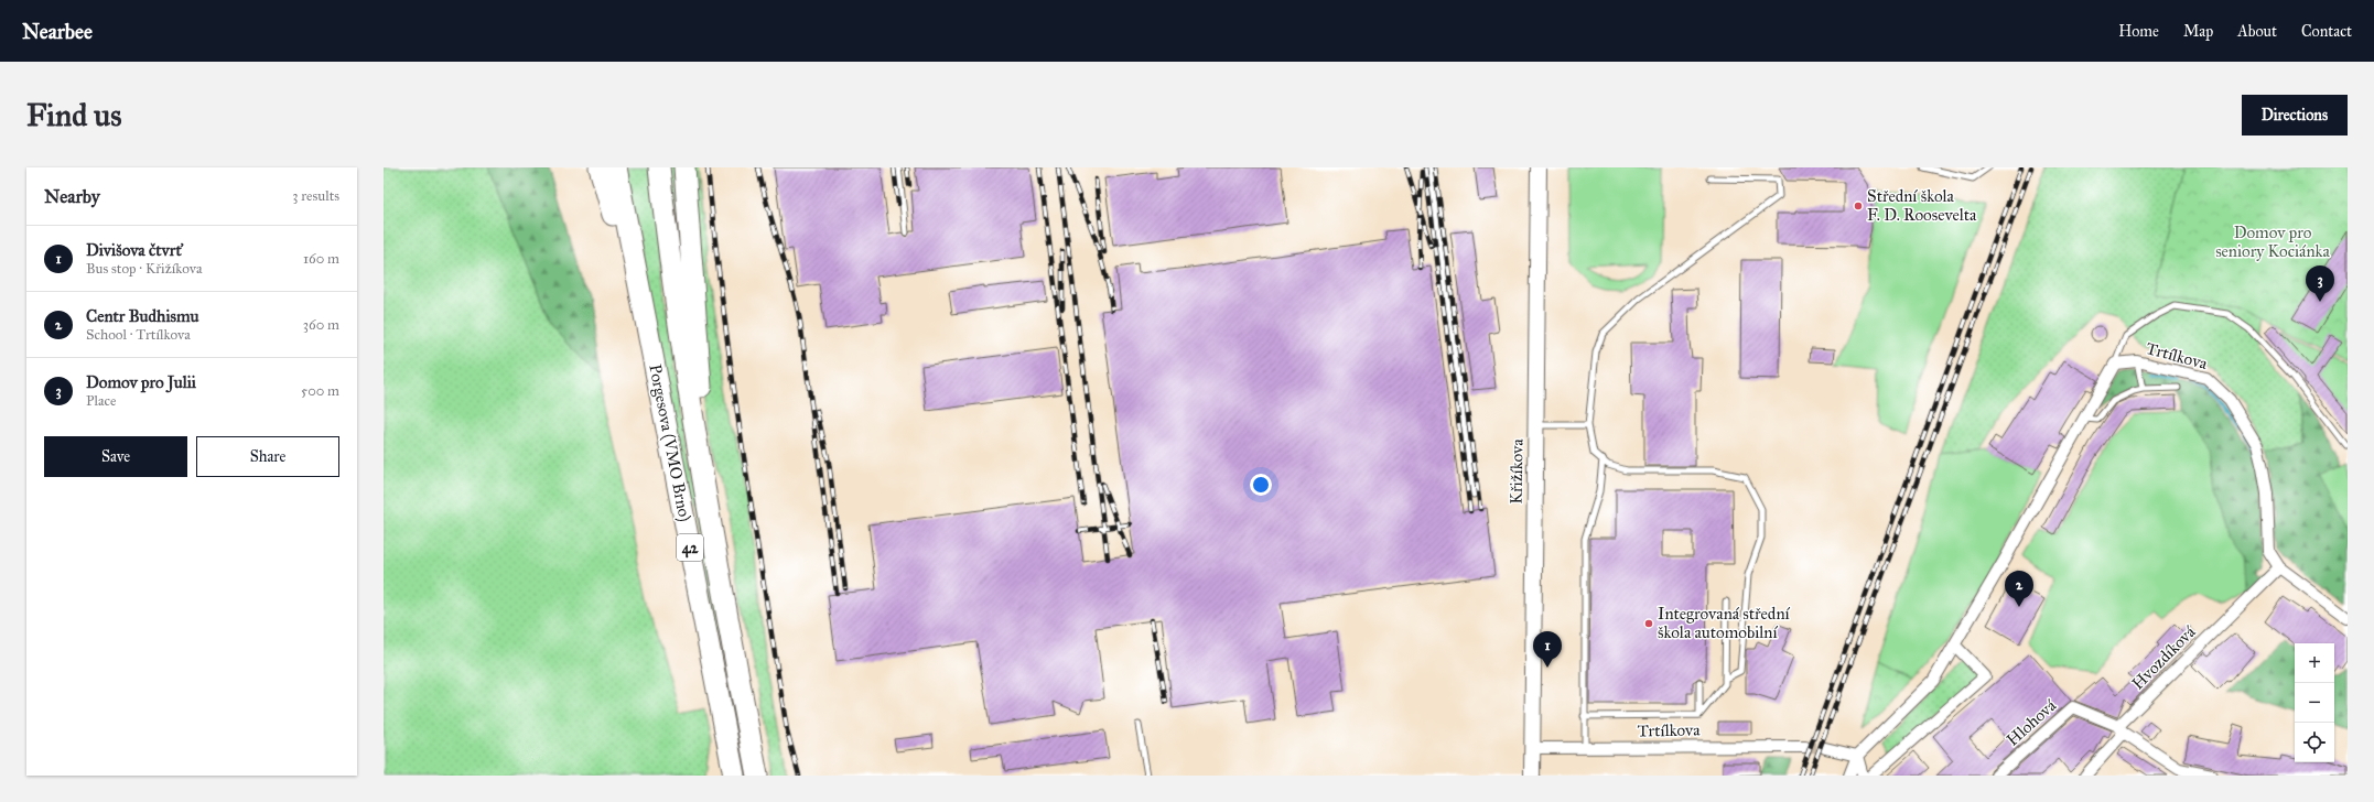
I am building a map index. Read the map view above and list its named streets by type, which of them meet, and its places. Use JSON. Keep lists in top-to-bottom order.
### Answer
{
  "streets": {
    "highway": ["Porgesova (VMO Brno)", "42"],
    "street": [
      "Trtílkova",
      "Křižíkova",
      "Hvozdíková",
      "Hlohová"
    ]
  },
  "crossings": [
    ["Trtílkova", "Křižíkova"],
    ["Trtílkova", "Hvozdíková"],
    ["Porgesova (VMO Brno)", "42"],
    ["Hvozdíková", "Hlohová"]
  ],
  "parks": ["Domov pro seniory Kociánka"],
  "places": ["Střední škola F. D. Roosevelta", "Integrovaná střední škola automobilní"],
  "page": {
    "header": "Nearbee",
    "nav": [
      "Home",
      "Map",
      "About",
      "Contact"
    ],
    "buttons": [
      "Directions",
      ["Save", "Share"]
    ],
    "title": "Find us",
    "heading": ["Nearby", "3 results"],
    "list": [
      {
        "mark": "1",
        "name": "Divišova čtvrť",
        "note": "Bus stop · Křižíkova",
        "value": "160 m"
      },
      {
        "mark": "2",
        "name": "Centr Budhismu",
        "note": "School · Trtílkova",
        "value": "360 m"
      },
      {
        "mark": "3",
        "name": "Domov pro Julii",
        "note": "Place",
        "value": "500 m"
      }
    ],
    "pins": ["3", "2", "1"],
    "map_buttons": ["+", "−"]
  }
}
